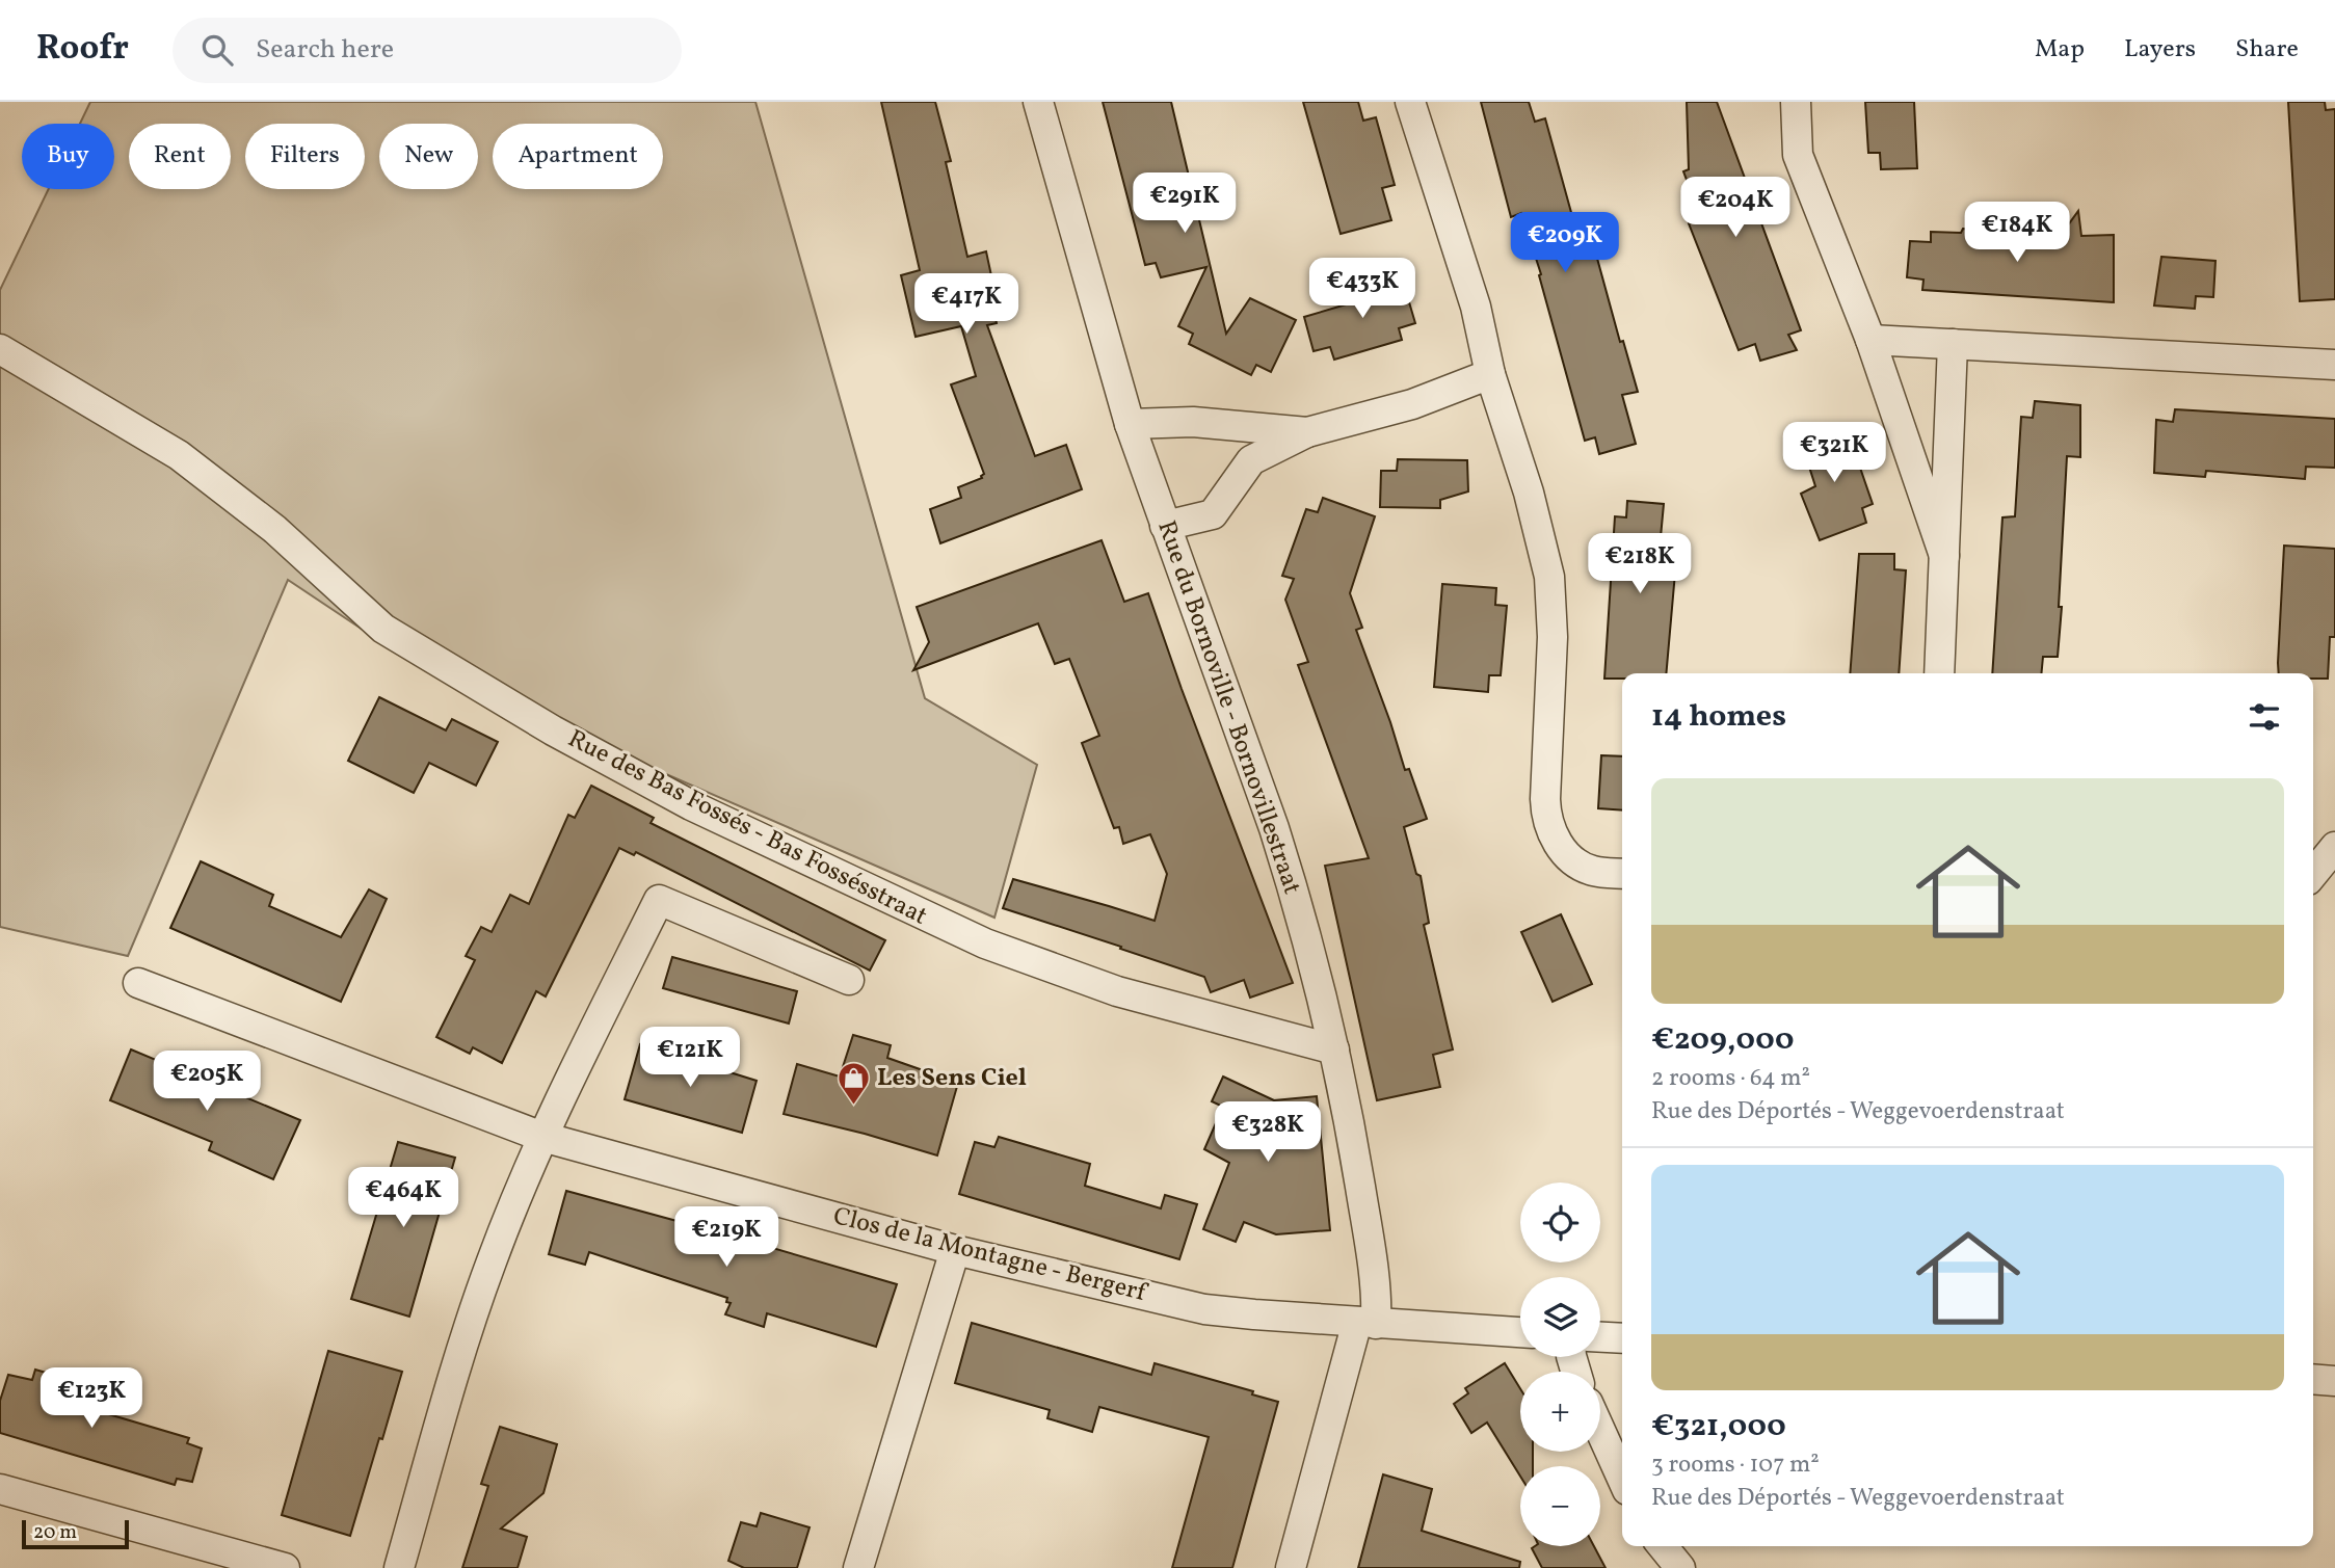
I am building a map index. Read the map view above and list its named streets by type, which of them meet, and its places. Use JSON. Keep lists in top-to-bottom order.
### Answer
{
  "streets": {
    "street": ["Rue du Bornoville - Bornovillestraat", "Rue des Bas Fossés - Bas Fossésstraat", "Clos de la Montagne - Bergerf"]
  },
  "crossings": [
    ["Rue du Bornoville - Bornovillestraat", "Rue des Bas Fossés - Bas Fossésstraat"],
    ["Rue du Bornoville - Bornovillestraat", "Clos de la Montagne - Bergerf"]
  ],
  "places": {
    "shop": ["Les Sens Ciel"]
  },
  "scale_bar": "20 m",
  "page": {
    "header": "Roofr",
    "search": "Search here",
    "nav": ["Map", "Layers", "Share"],
    "chip": [
      "Buy",
      "Rent",
      "Filters",
      "New",
      "Apartment"
    ],
    "price": [
      "€291K",
      "€204K",
      "€184K",
      "€209K",
      "€433K",
      "€417K",
      "€321K",
      "€218K",
      "€121K",
      "€205K",
      "€328K",
      "€464K",
      "€219K",
      "€123K"
    ],
    "heading": "14 homes",
    "list": [
      {
        "name": "€209,000",
        "note": "2 rooms · 64 m² · Rue des Déportés - Weggevoerdenstraat"
      },
      {
        "name": "€321,000",
        "note": "3 rooms · 107 m² · Rue des Déportés - Weggevoerdenstraat"
      }
    ],
    "map_buttons": ["+", "−"],
    "scale": "20 m"
  }
}
